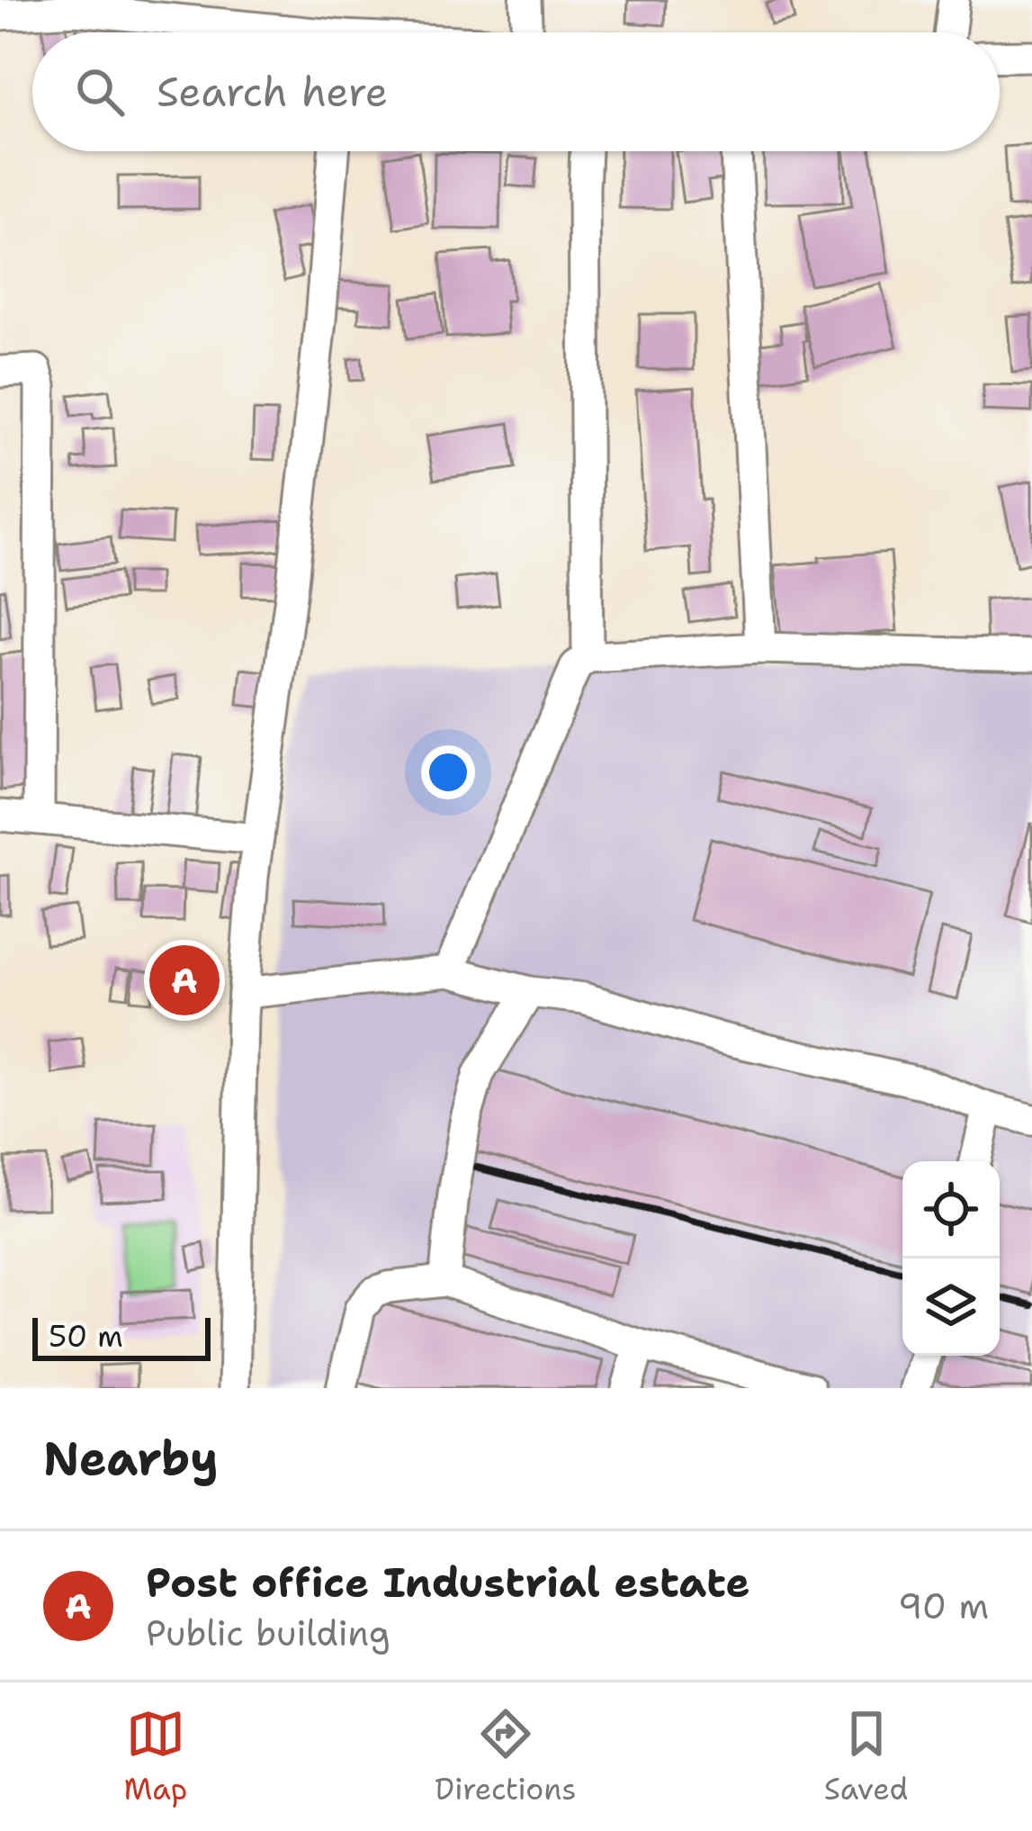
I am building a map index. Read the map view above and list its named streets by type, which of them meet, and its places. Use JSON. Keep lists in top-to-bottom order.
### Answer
{
  "scale_bar": "50 m",
  "page": {
    "search": "Search here",
    "pins": "A",
    "scale": "50 m",
    "heading": "Nearby",
    "list": [
      {
        "mark": "A",
        "name": "Post office Industrial estate",
        "note": "Public building",
        "value": "90 m"
      }
    ],
    "nav": ["Map", "Directions", "Saved"]
  }
}
